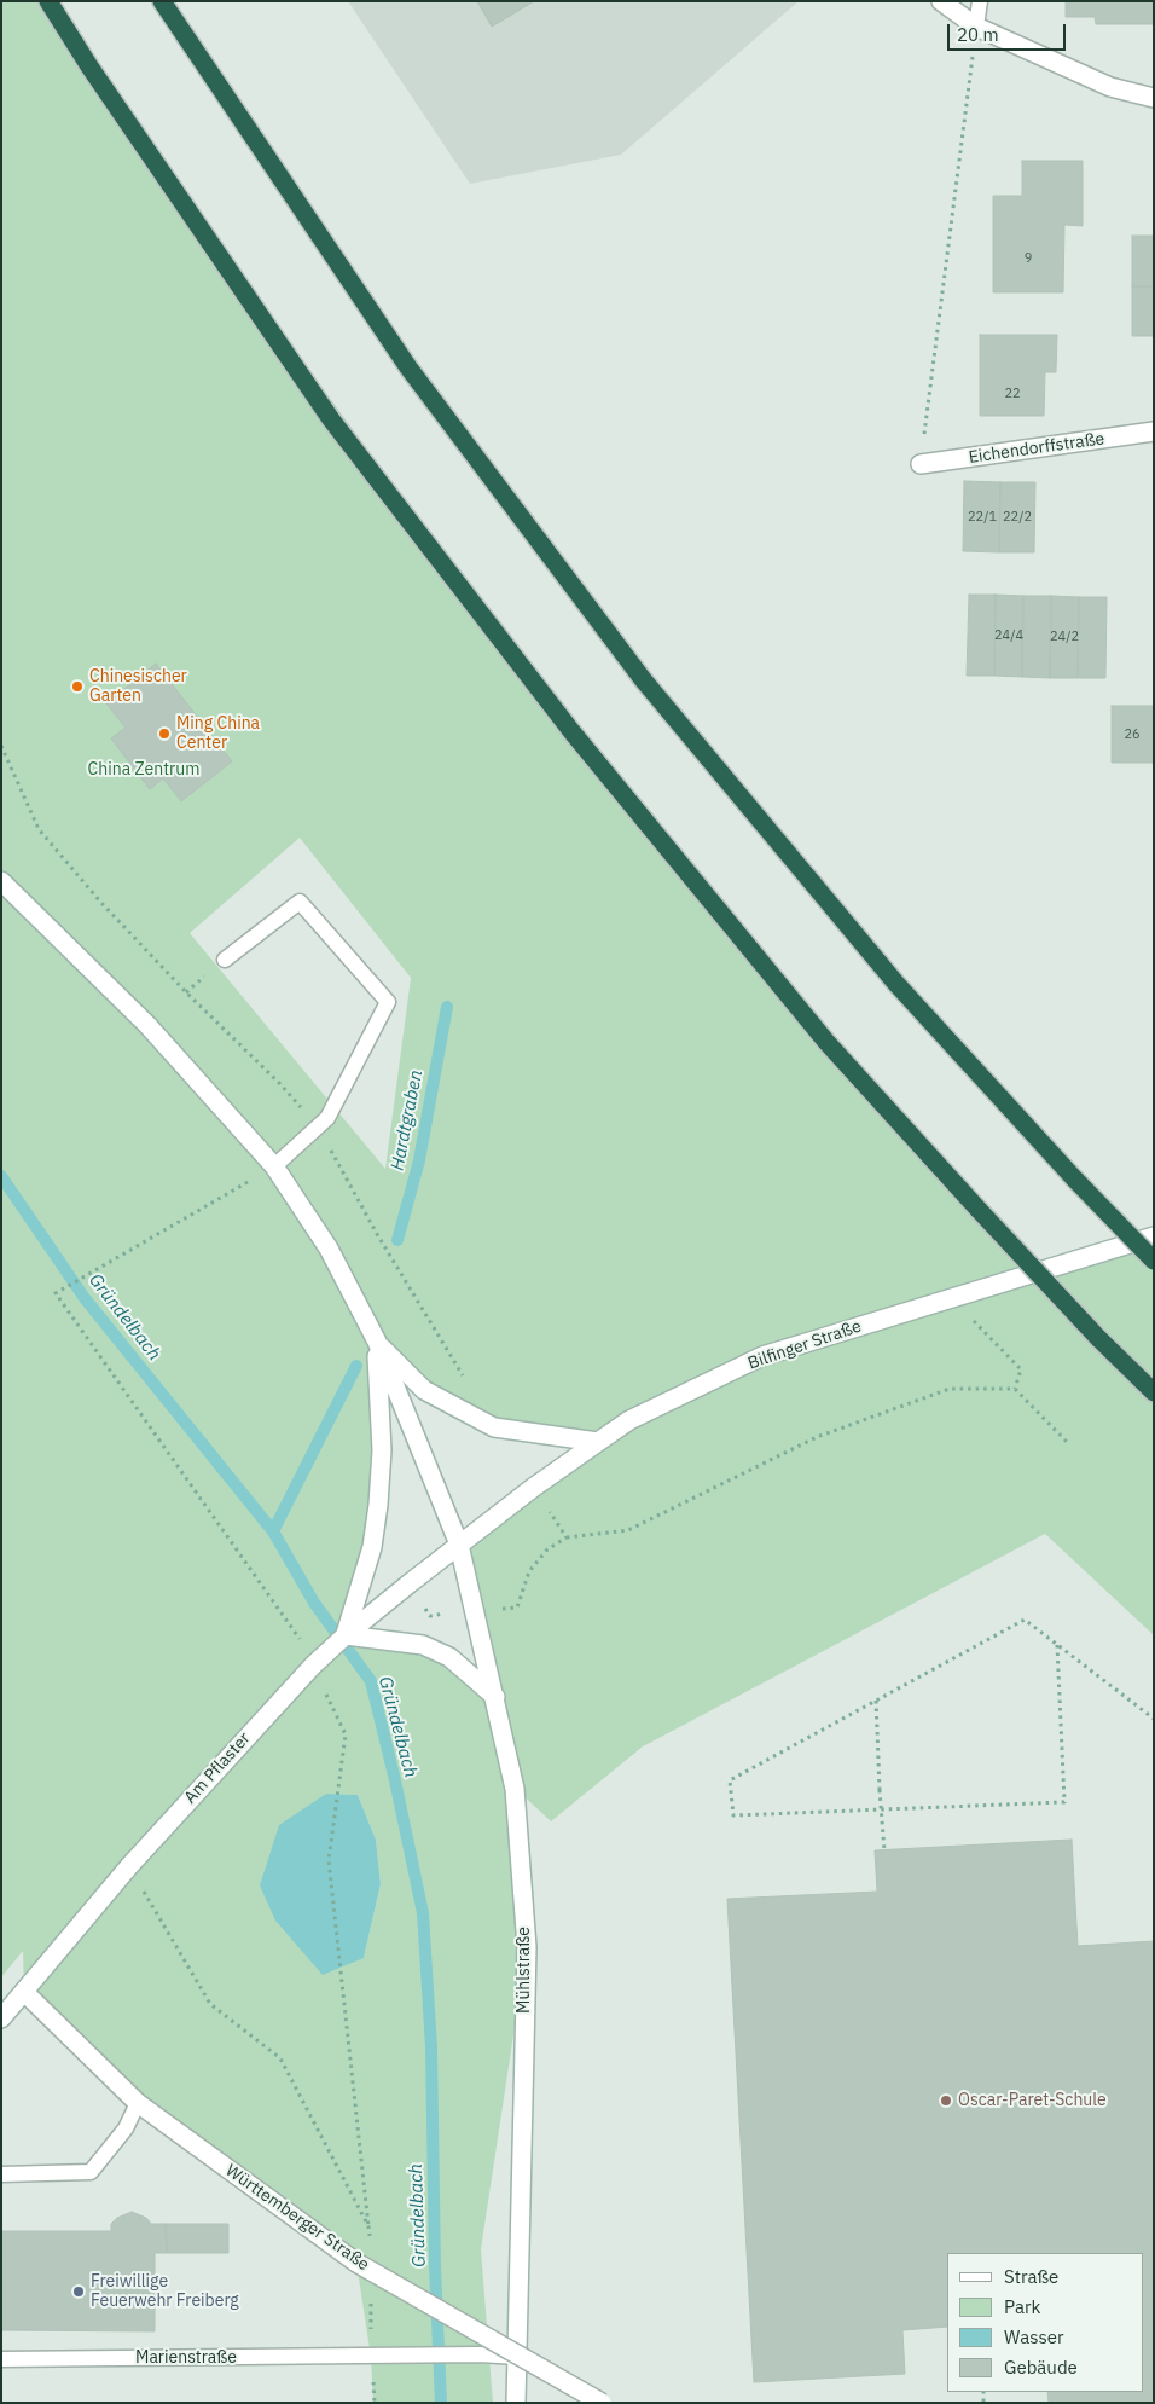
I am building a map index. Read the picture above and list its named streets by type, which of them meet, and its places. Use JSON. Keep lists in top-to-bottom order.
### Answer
{
  "streets": {
    "street": [
      "Eichendorffstraße",
      "Bilfinger Straße",
      "Am Pflaster",
      "Mühlstraße",
      "Württemberger Straße"
    ],
    "lane": ["Marienstraße"]
  },
  "crossings": [
    ["Bilfinger Straße", "Am Pflaster"],
    ["Bilfinger Straße", "Mühlstraße"],
    ["Am Pflaster", "Mühlstraße"],
    ["Am Pflaster", "Württemberger Straße"],
    ["Mühlstraße", "Marienstraße"]
  ],
  "water": ["Hardtgraben", "Gründelbach"],
  "parks": ["China Zentrum"],
  "places": [
    "Chinesischer Garten",
    "Ming China Center",
    "Oscar-Paret-Schule",
    "Freiwillige Feuerwehr Freiberg"
  ],
  "house_numbers": [
    "9",
    "22",
    "22/1",
    "22/2",
    "24/4",
    "24/2",
    "26"
  ],
  "legend": [
    "Straße",
    "Park",
    "Wasser",
    "Gebäude"
  ],
  "scale_bar": "20 m"
}
